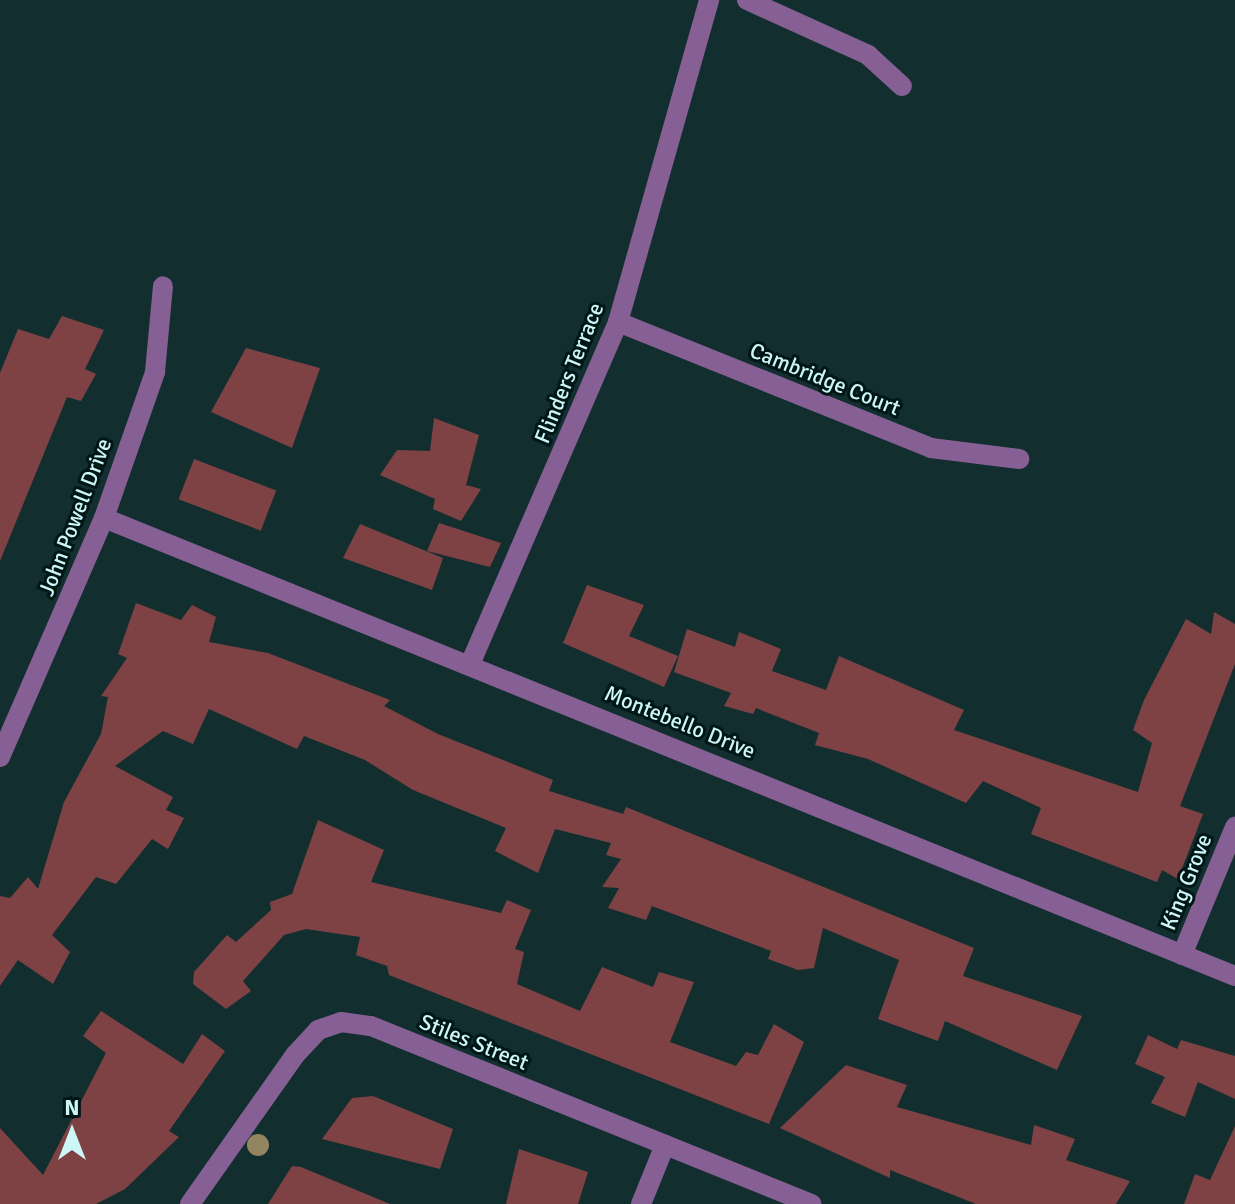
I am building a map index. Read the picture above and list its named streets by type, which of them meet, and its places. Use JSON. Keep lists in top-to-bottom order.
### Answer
{
  "streets": {
    "street": [
      "Flinders Terrace",
      "Cambridge Court",
      "John Powell Drive",
      "Montebello Drive",
      "King Grove",
      "Stiles Street"
    ]
  },
  "crossings": [
    ["Flinders Terrace", "Cambridge Court"],
    ["Flinders Terrace", "Montebello Drive"],
    ["John Powell Drive", "Montebello Drive"],
    ["Montebello Drive", "King Grove"]
  ],
  "north": "top"
}
